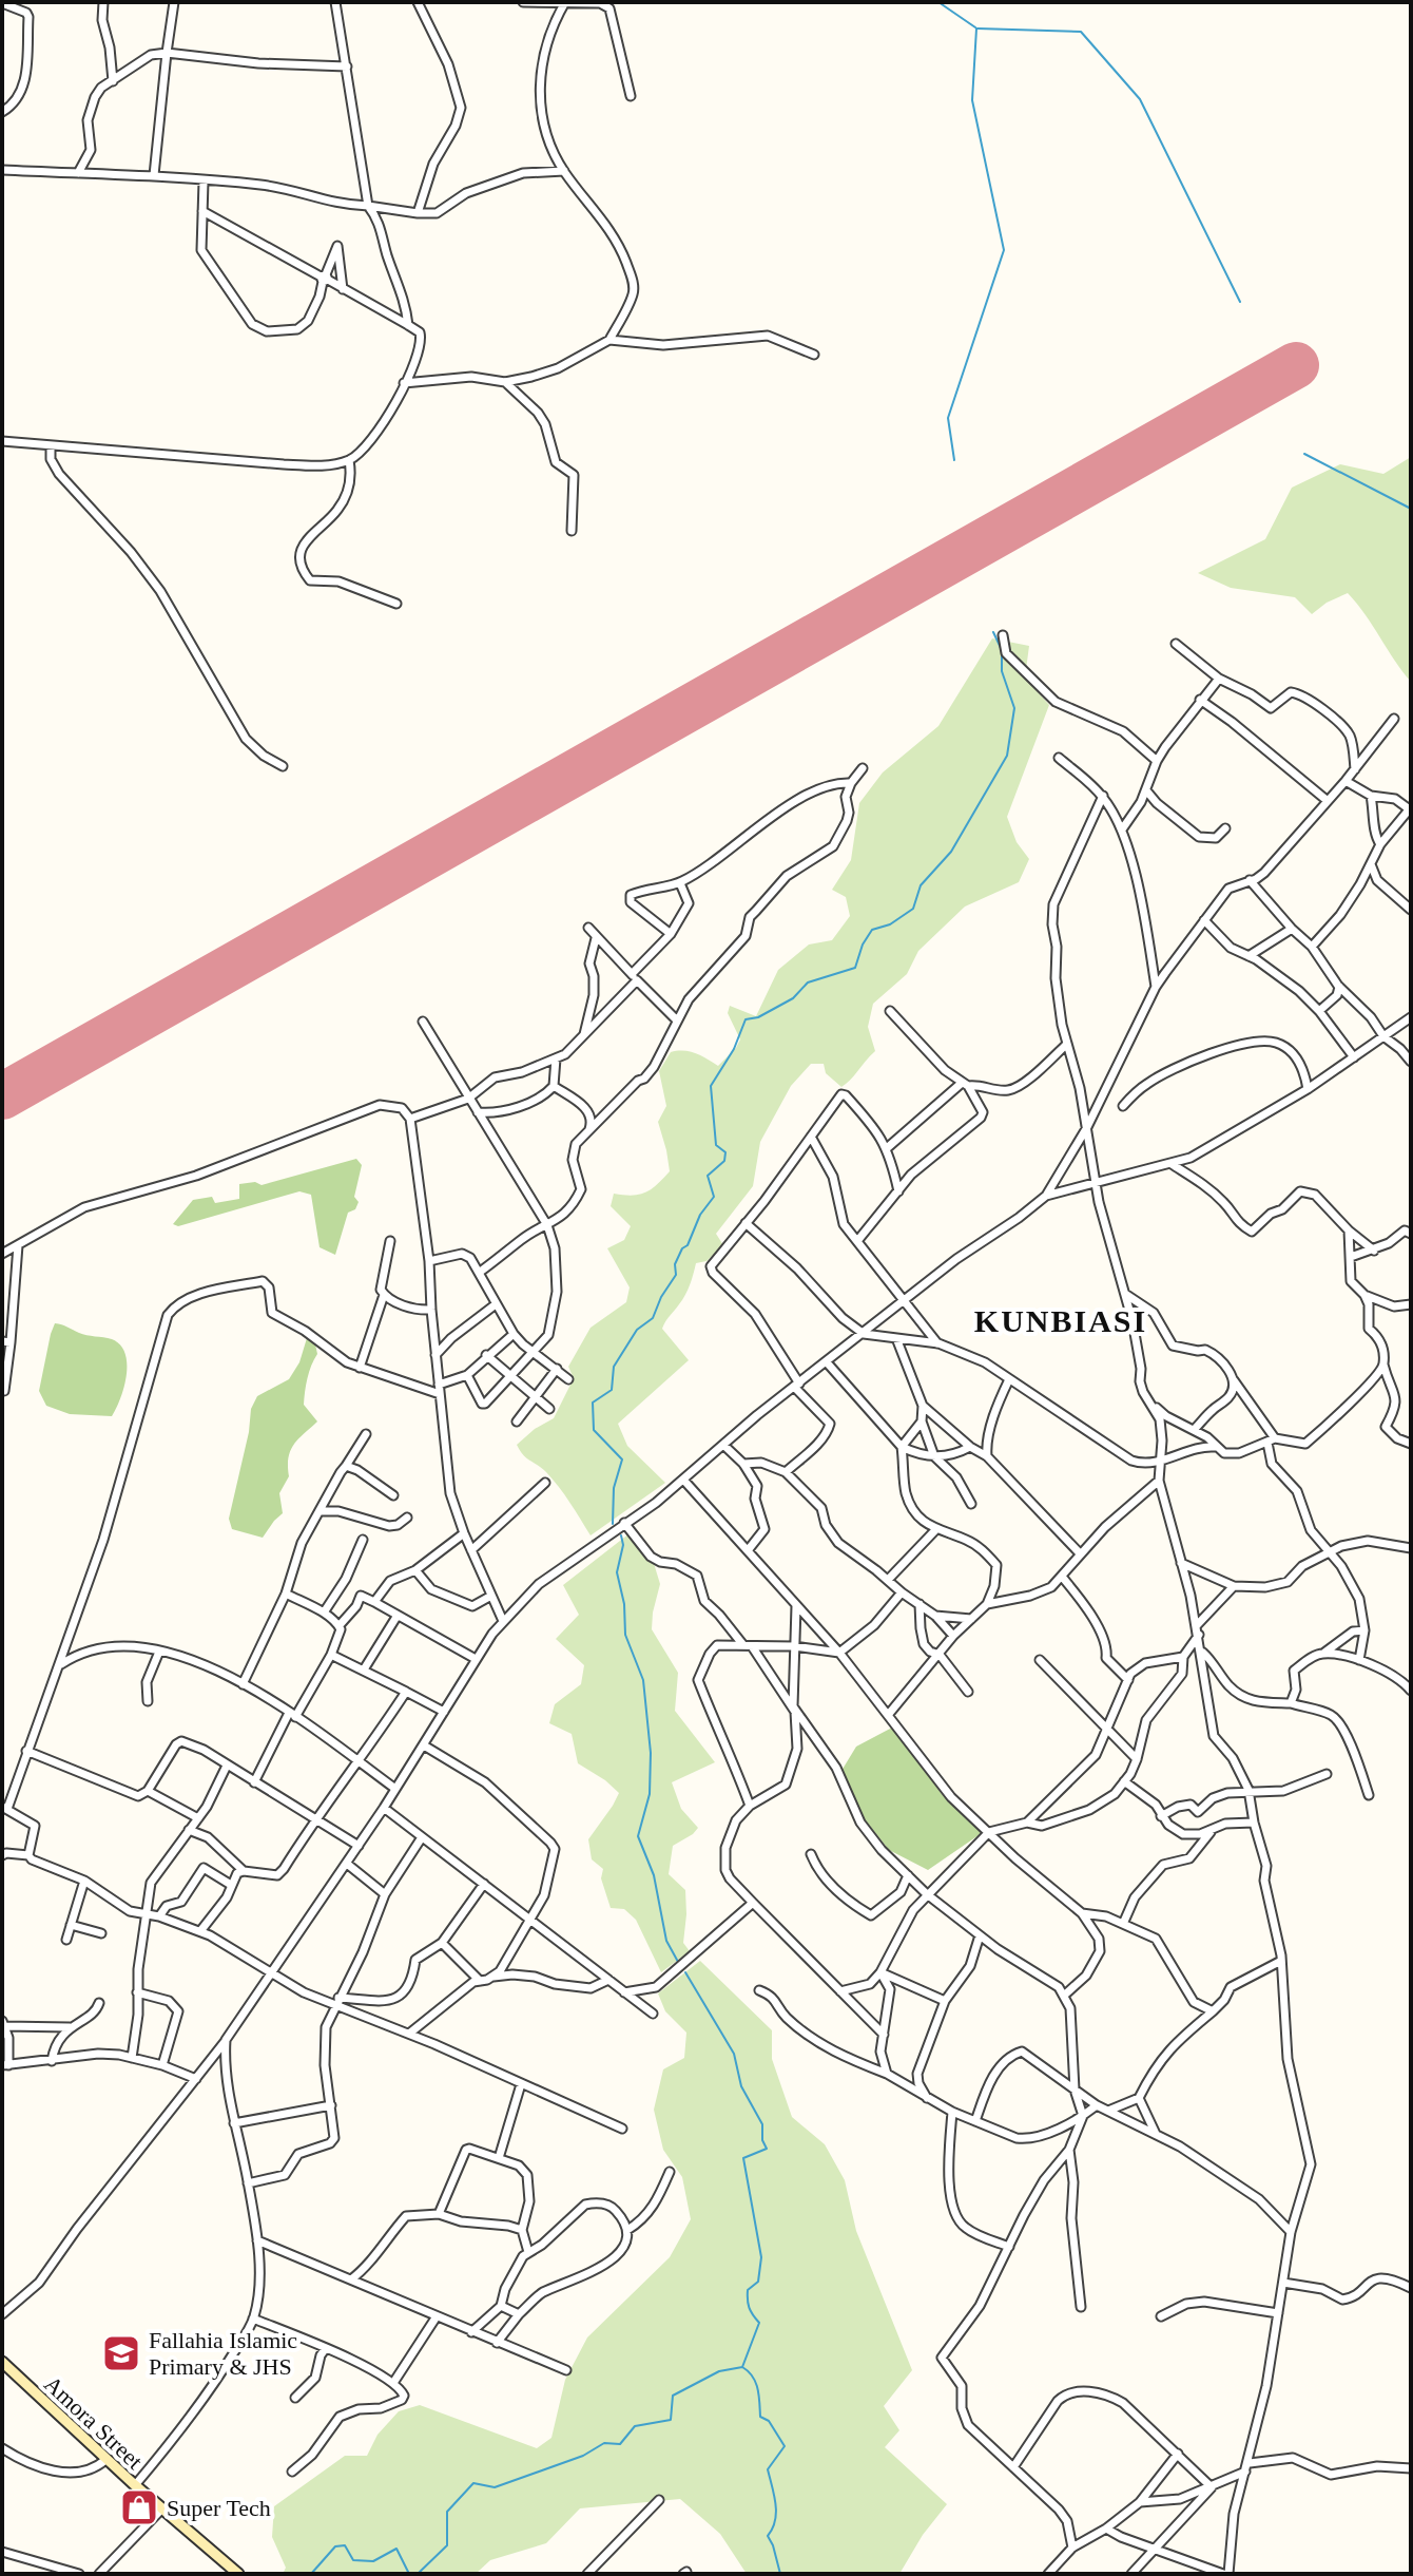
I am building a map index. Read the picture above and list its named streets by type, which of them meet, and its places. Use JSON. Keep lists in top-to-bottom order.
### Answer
{
  "streets": {
    "street": ["Amora Street"]
  },
  "districts": ["KUNBIASI"],
  "places": {
    "school or university": ["Fallahia Islamic Primary & JHS"],
    "shop": ["Super Tech"]
  }
}
